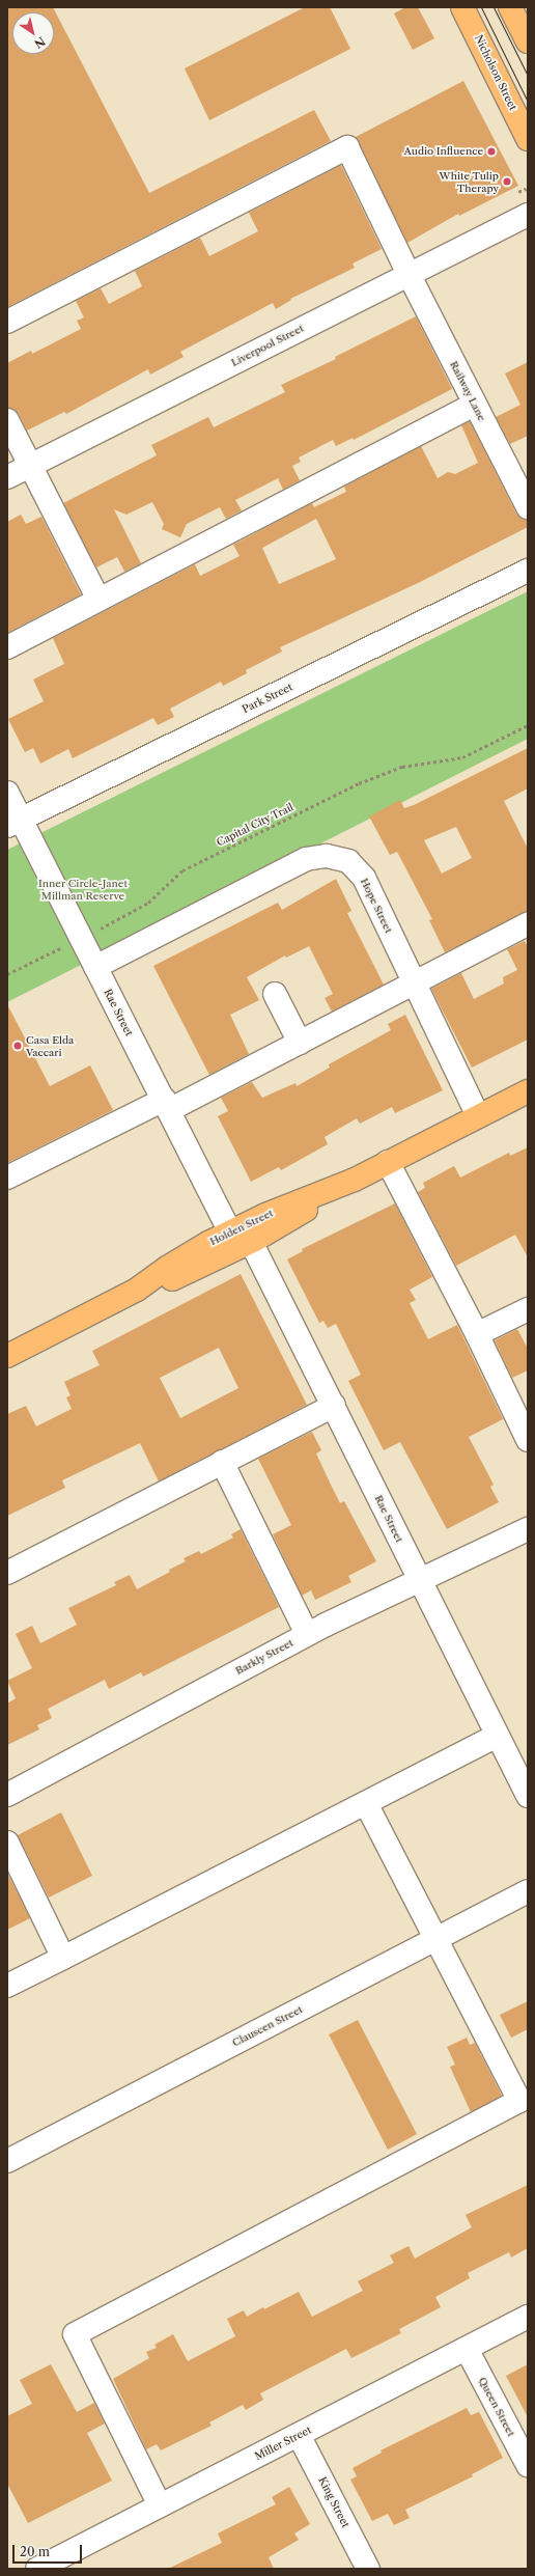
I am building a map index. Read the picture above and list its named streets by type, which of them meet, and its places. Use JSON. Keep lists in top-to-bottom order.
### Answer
{
  "streets": {
    "main road": ["Nicholson Street", "Holden Street"],
    "street": [
      "Liverpool Street",
      "Railway Lane",
      "Park Street",
      "Hope Street",
      "Rae Street",
      "Barkly Street",
      "Clauscen Street",
      "Queen Street",
      "Miller Street",
      "King Street"
    ],
    "path": ["Capital City Trail"]
  },
  "crossings": [
    ["Liverpool Street", "Railway Lane"],
    ["Park Street", "Rae Street"],
    ["Capital City Trail", "Rae Street"],
    ["Hope Street", "Rae Street"],
    ["Hope Street", "Holden Street"],
    ["Rae Street", "Holden Street"],
    ["Rae Street", "Barkly Street"],
    ["Queen Street", "Miller Street"],
    ["Miller Street", "King Street"]
  ],
  "parks": ["Inner Circle-Janet Millman Reserve"],
  "places": ["Audio Influence", "White Tulip Therapy", "Casa Elda Vaccari"],
  "scale_bar": "20 m",
  "north": "bottom right"
}
